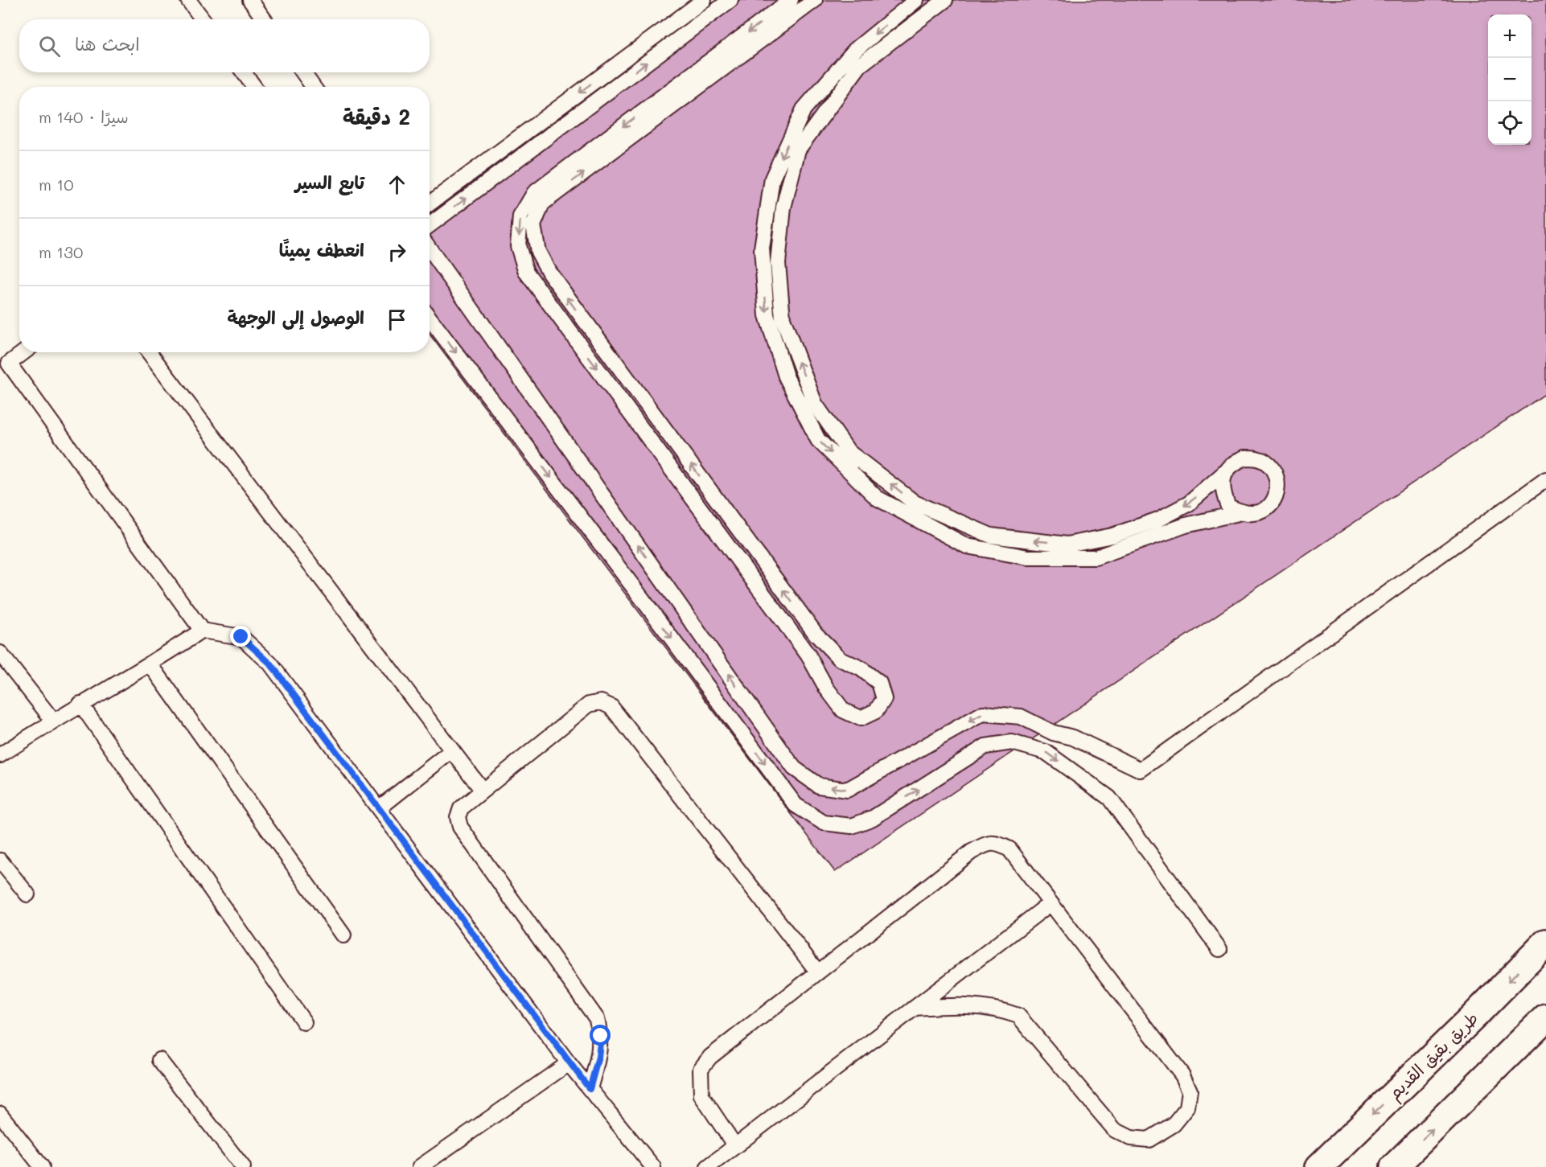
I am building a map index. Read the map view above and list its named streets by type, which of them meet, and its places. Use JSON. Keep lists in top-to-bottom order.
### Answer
{
  "streets": {
    "main road": ["طريق بقيق القديم"]
  },
  "page": {
    "map_buttons": ["+", "−"],
    "search": "ابحث هنا",
    "heading": ["2 دقيقة", "سيرًا · 140 m"],
    "list": [
      ["تابع السير", "10 m"],
      ["انعطف يمينًا", "130 m"],
      "الوصول إلى الوجهة"
    ]
  }
}
